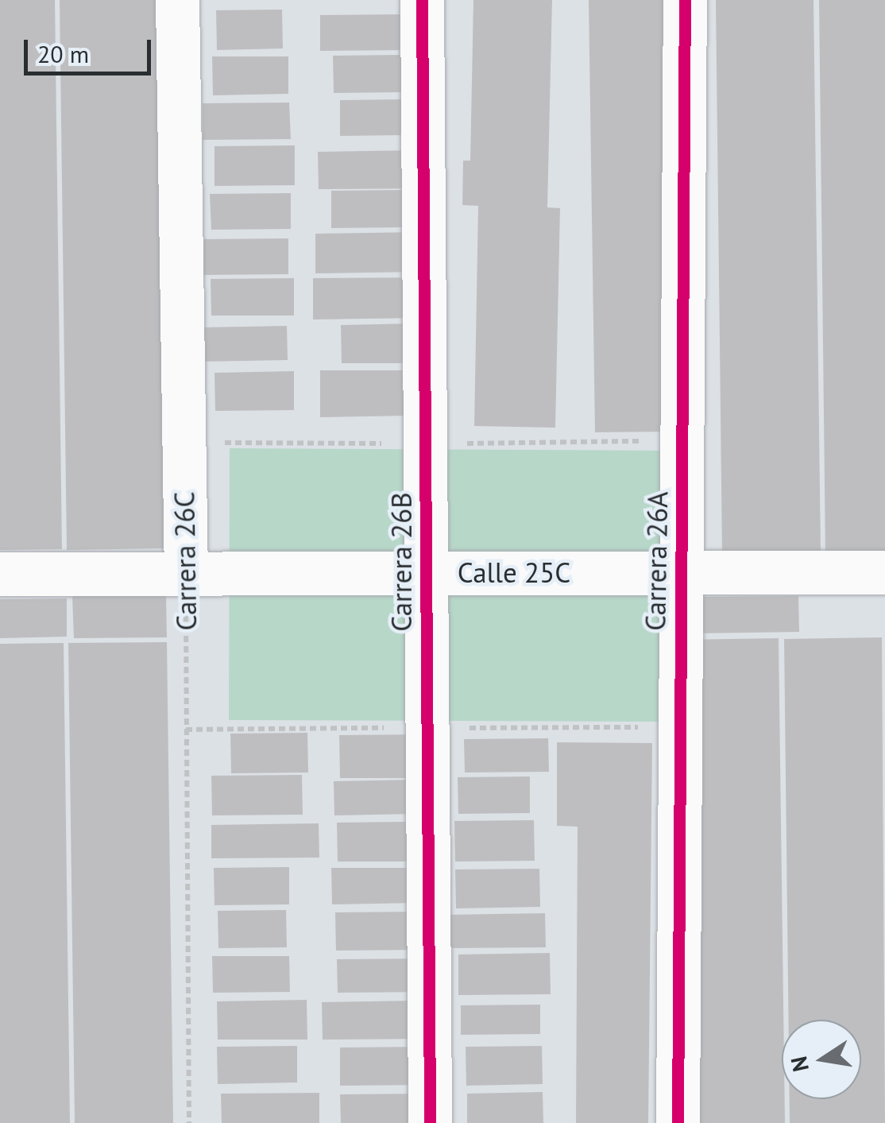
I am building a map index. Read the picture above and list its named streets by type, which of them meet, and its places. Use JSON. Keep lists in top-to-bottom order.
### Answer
{
  "streets": {
    "street": [
      "Carrera 26C",
      "Carrera 26A",
      "Carrera 26B",
      "Calle 25C"
    ]
  },
  "crossings": [
    ["Carrera 26C", "Calle 25C"],
    ["Carrera 26A", "Calle 25C"],
    ["Carrera 26B", "Calle 25C"]
  ],
  "scale_bar": "20 m",
  "north": "left"
}
